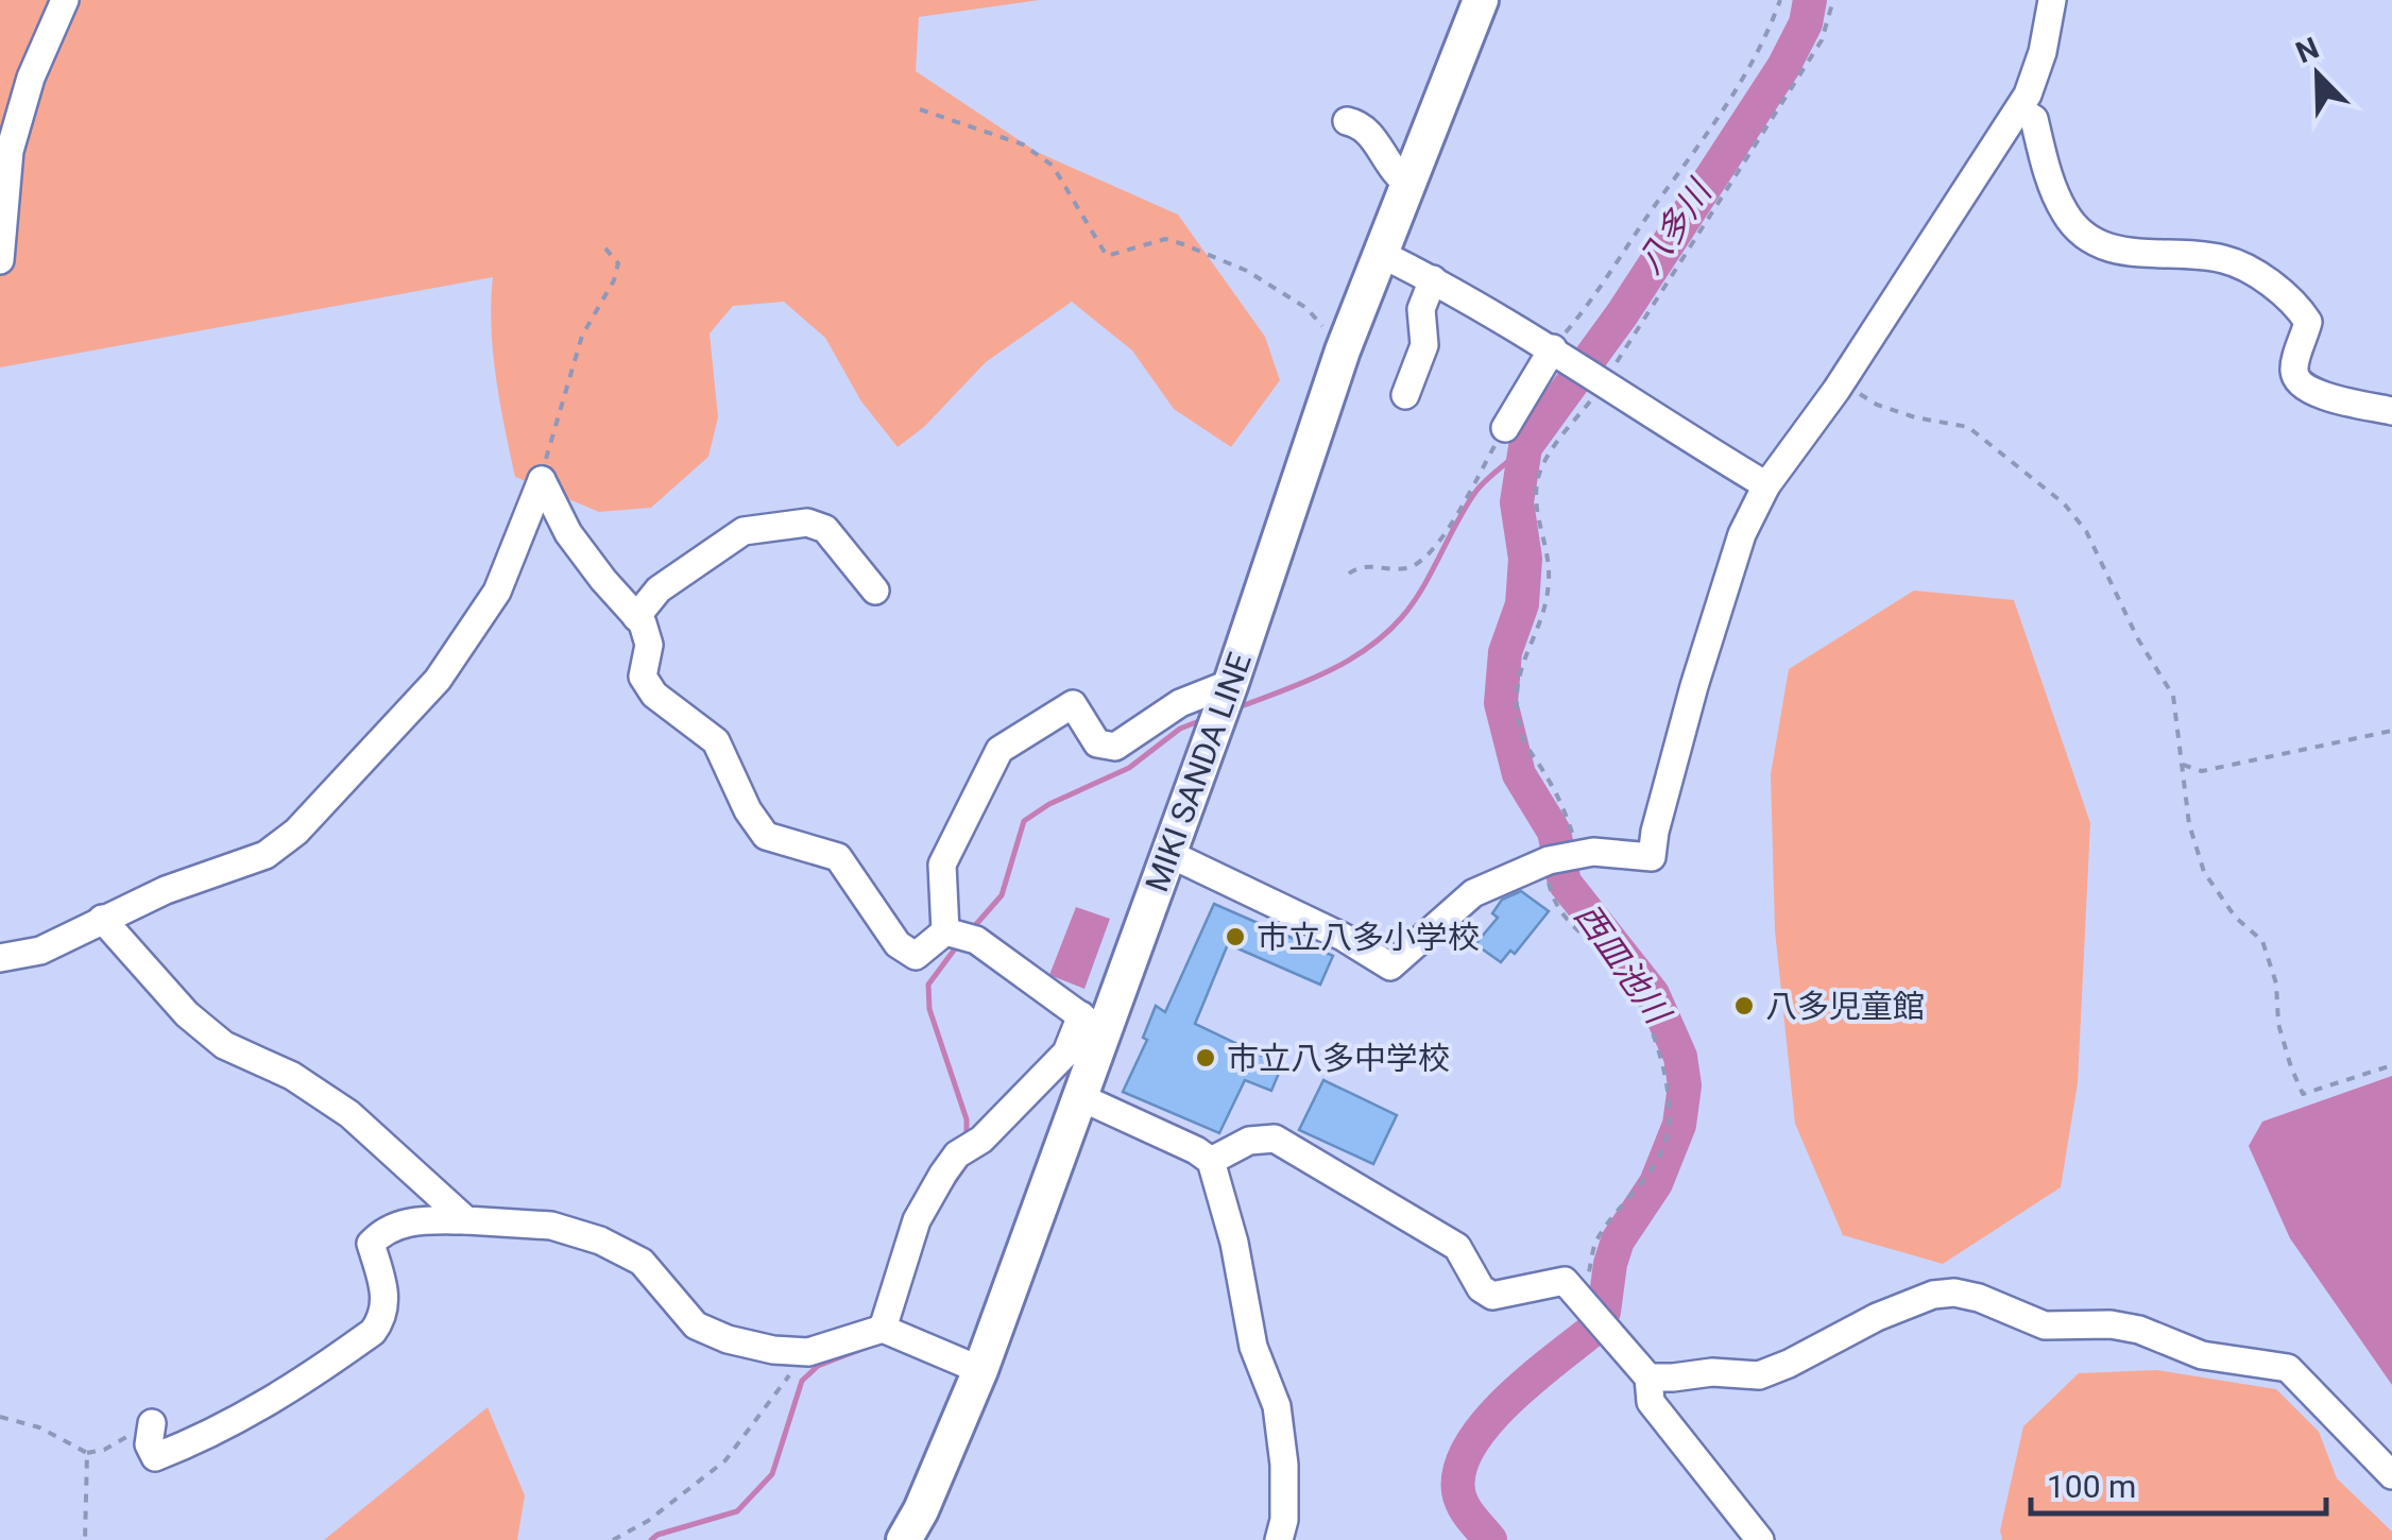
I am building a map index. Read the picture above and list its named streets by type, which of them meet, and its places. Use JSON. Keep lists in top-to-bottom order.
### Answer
{
  "streets": {
    "main road": ["MIKI SANDA LINE"]
  },
  "water": ["八多川", "西皿池川"],
  "places": ["市立八多小学校", "八多児童館", "市立八多中学校"],
  "scale_bar": "100 m",
  "north": "top left"
}
